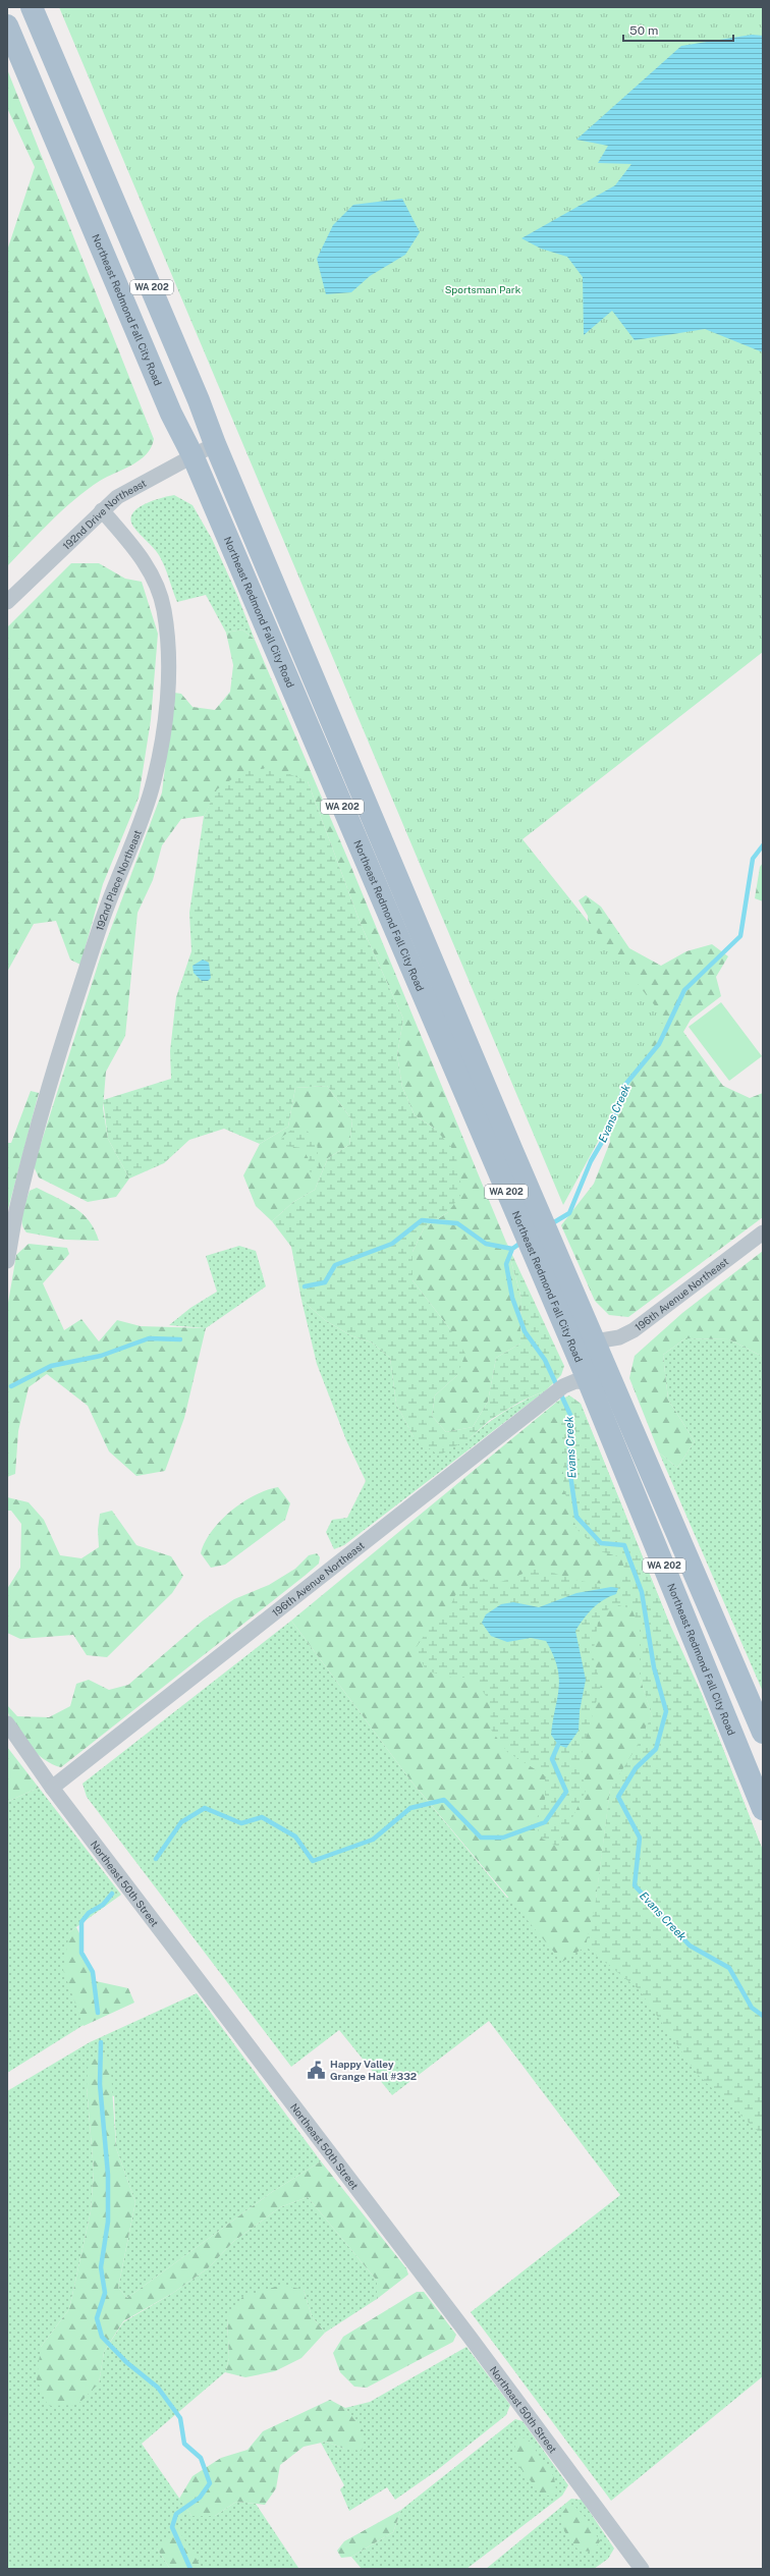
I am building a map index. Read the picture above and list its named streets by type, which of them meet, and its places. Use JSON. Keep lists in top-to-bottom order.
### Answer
{
  "streets": {
    "main road": ["WA 202", "Northeast Redmond Fall City Road"],
    "street": [
      "192nd Drive Northeast",
      "192nd Place Northeast",
      "196th Avenue Northeast",
      "Northeast 50th Street"
    ]
  },
  "crossings": [
    ["WA 202", "192nd Drive Northeast"],
    ["WA 202", "196th Avenue Northeast"],
    ["Northeast Redmond Fall City Road", "192nd Drive Northeast"],
    ["Northeast Redmond Fall City Road", "196th Avenue Northeast"],
    ["192nd Drive Northeast", "192nd Place Northeast"],
    ["196th Avenue Northeast", "Northeast 50th Street"]
  ],
  "water": ["Evans Creek"],
  "parks": ["Sportsman Park"],
  "places": {
    "public building": ["Happy Valley Grange Hall #332"]
  },
  "scale_bar": "50 m"
}
